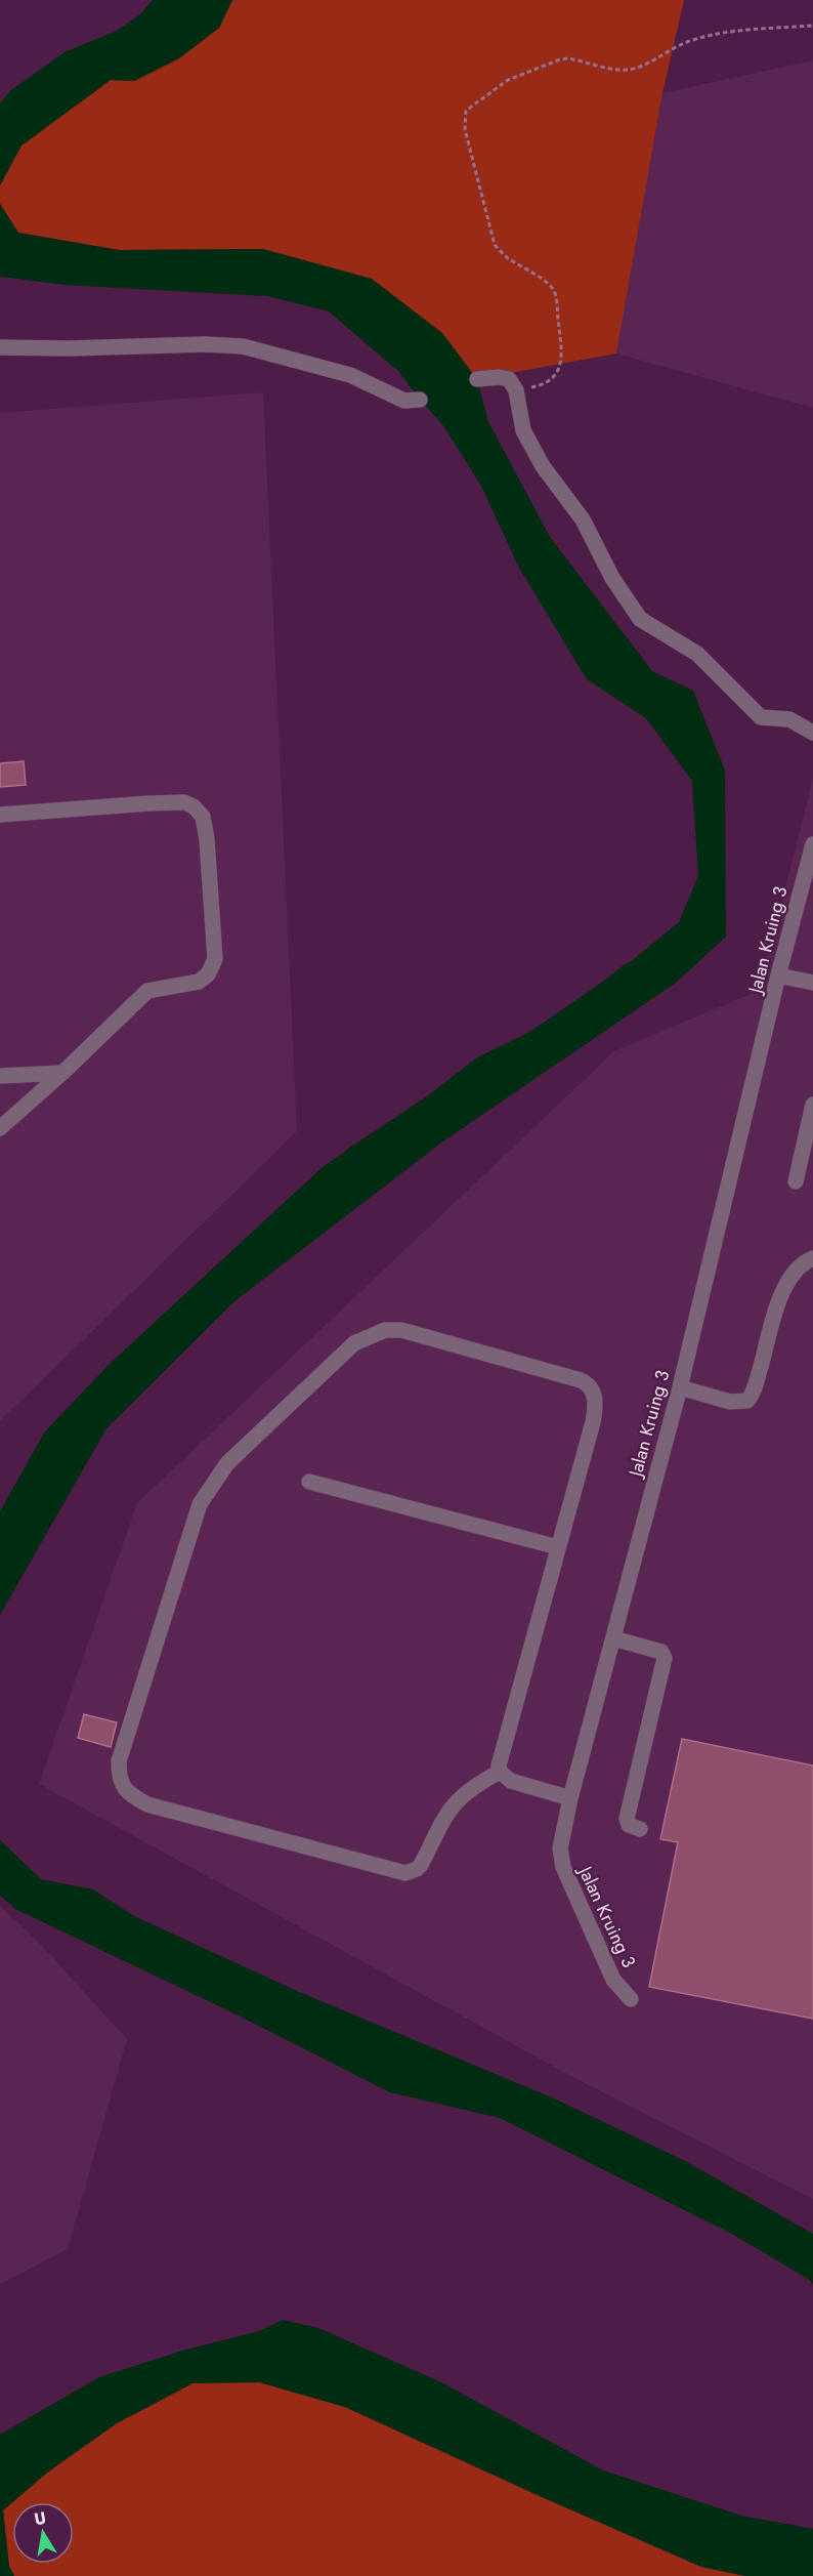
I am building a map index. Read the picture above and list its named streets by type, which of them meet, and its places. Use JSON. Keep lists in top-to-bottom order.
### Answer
{
  "streets": {
    "street": ["Jalan Kruing 3"]
  },
  "north": "top"
}
